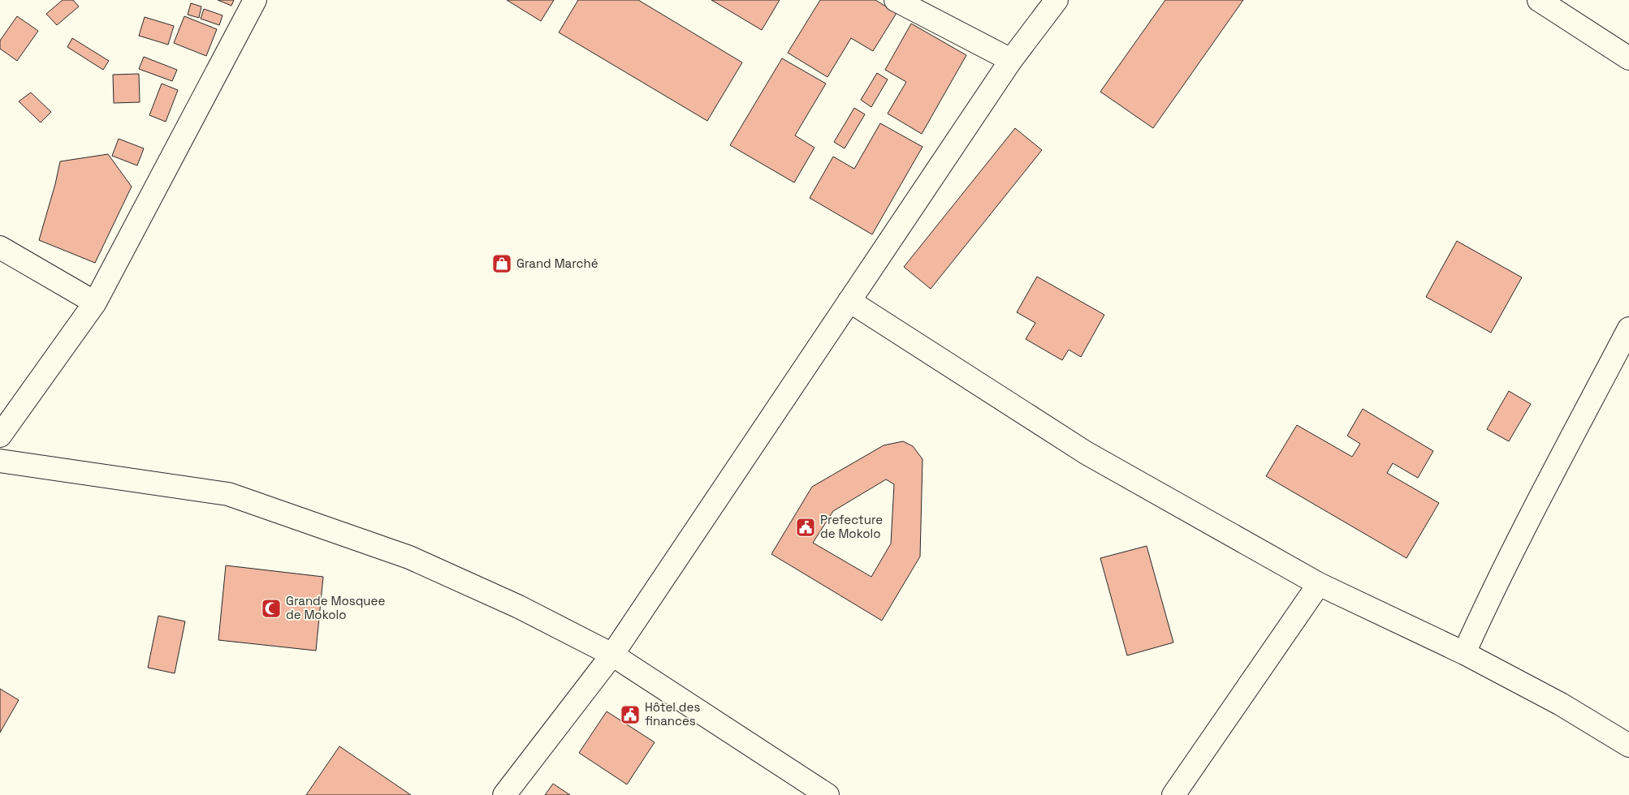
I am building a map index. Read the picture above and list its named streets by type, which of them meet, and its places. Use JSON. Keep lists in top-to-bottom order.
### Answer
{
  "places": {
    "shop": ["Grand Marché"],
    "public building": ["Prefecture de Mokolo", "Hôtel des finances"],
    "mosque": ["Grande Mosquee de Mokolo"]
  }
}
